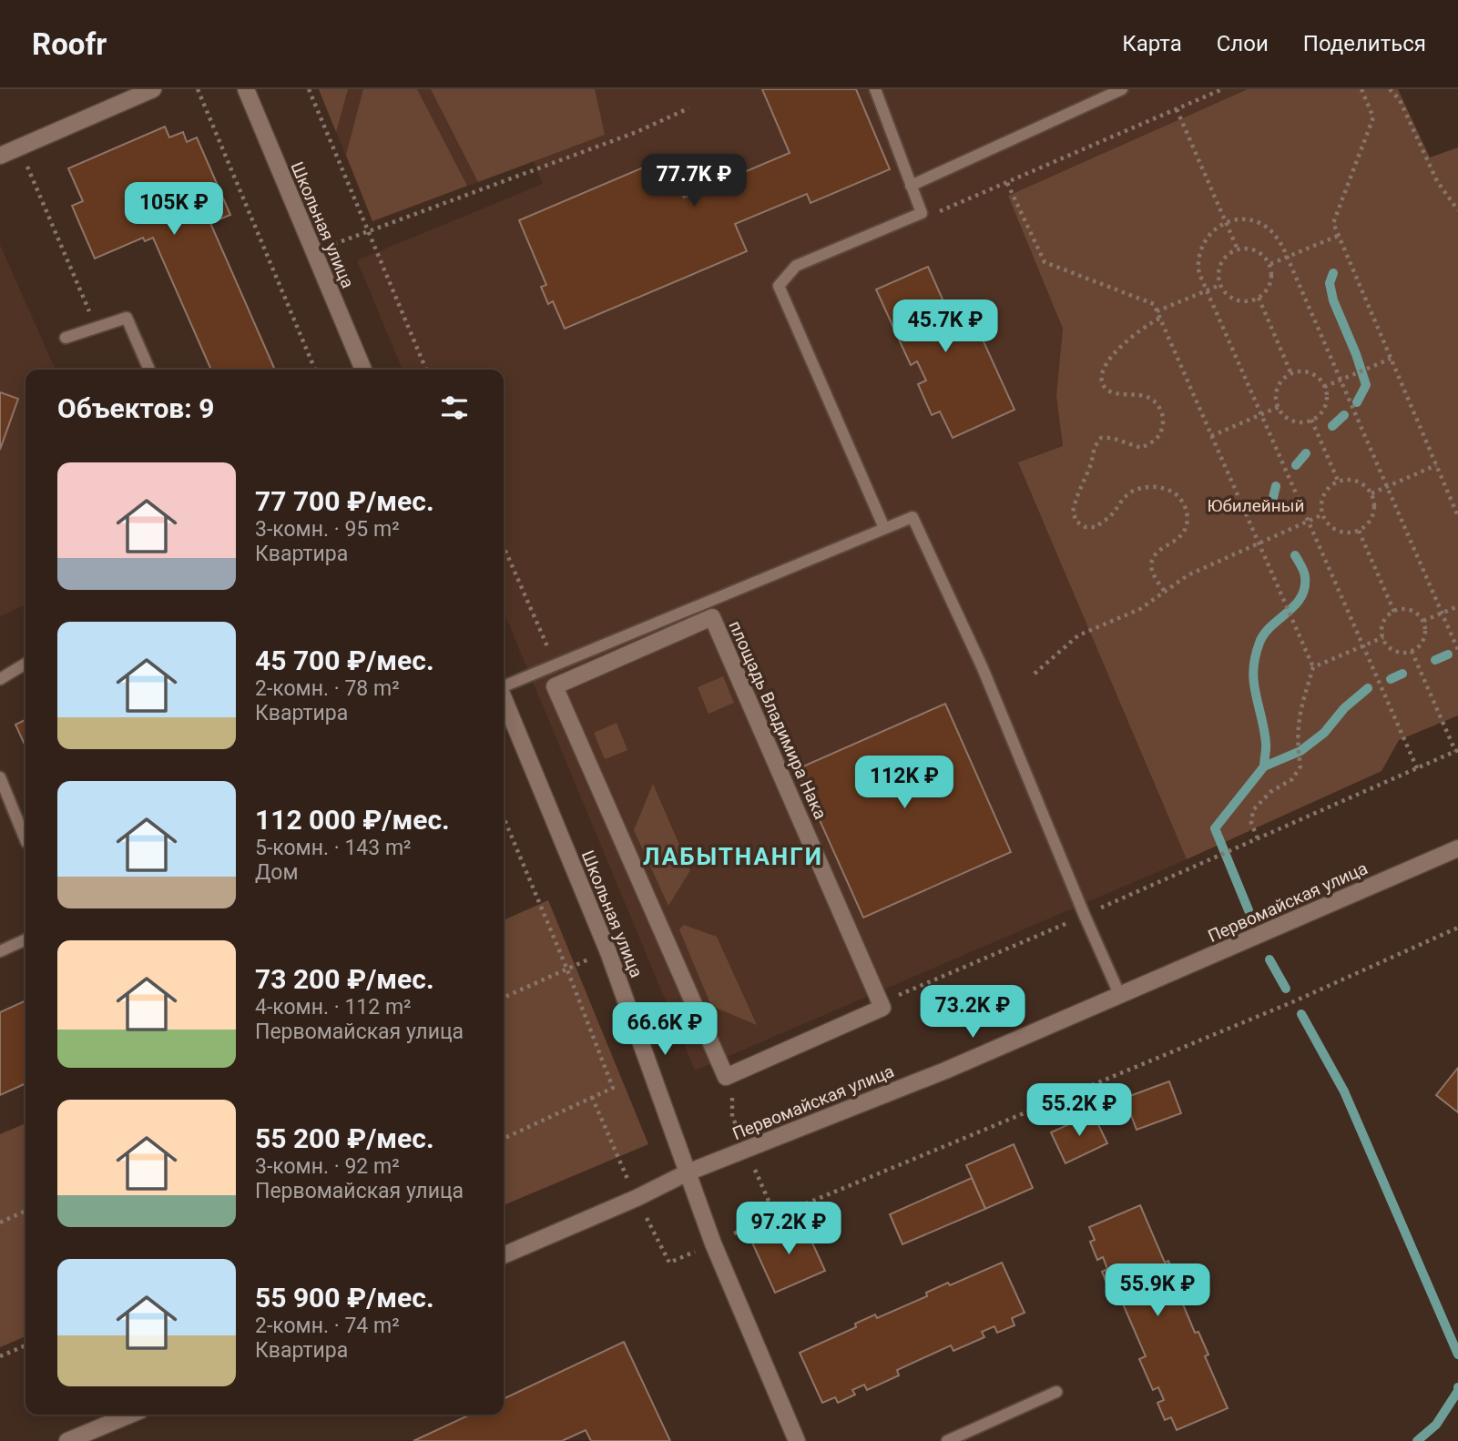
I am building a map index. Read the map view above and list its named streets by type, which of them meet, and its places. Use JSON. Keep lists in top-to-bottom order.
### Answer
{
  "streets": {
    "street": ["Школьная улица", "площадь Владимира Нака", "Первомайская улица"]
  },
  "crossings": [
    ["Школьная улица", "Первомайская улица"]
  ],
  "districts": ["ЛАБЫТНАНГИ"],
  "parks": ["Юбилейный"],
  "page": {
    "header": "Roofr",
    "nav": ["Карта", "Слои", "Поделиться"],
    "price": [
      "77.7K ₽",
      "105K ₽",
      "45.7K ₽",
      "112K ₽",
      "73.2K ₽",
      "66.6K ₽",
      "55.2K ₽",
      "97.2K ₽",
      "55.9K ₽"
    ],
    "heading": "Объектов: 9",
    "list": [
      {
        "name": "77 700 ₽/мес.",
        "note": "3-комн. · 95 m² · Квартира"
      },
      {
        "name": "45 700 ₽/мес.",
        "note": "2-комн. · 78 m² · Квартира"
      },
      {
        "name": "112 000 ₽/мес.",
        "note": "5-комн. · 143 m² · Дом"
      },
      {
        "name": "73 200 ₽/мес.",
        "note": "4-комн. · 112 m² · Первомайская улица"
      },
      {
        "name": "55 200 ₽/мес.",
        "note": "3-комн. · 92 m² · Первомайская улица"
      },
      {
        "name": "55 900 ₽/мес.",
        "note": "2-комн. · 74 m² · Квартира"
      }
    ]
  }
}
